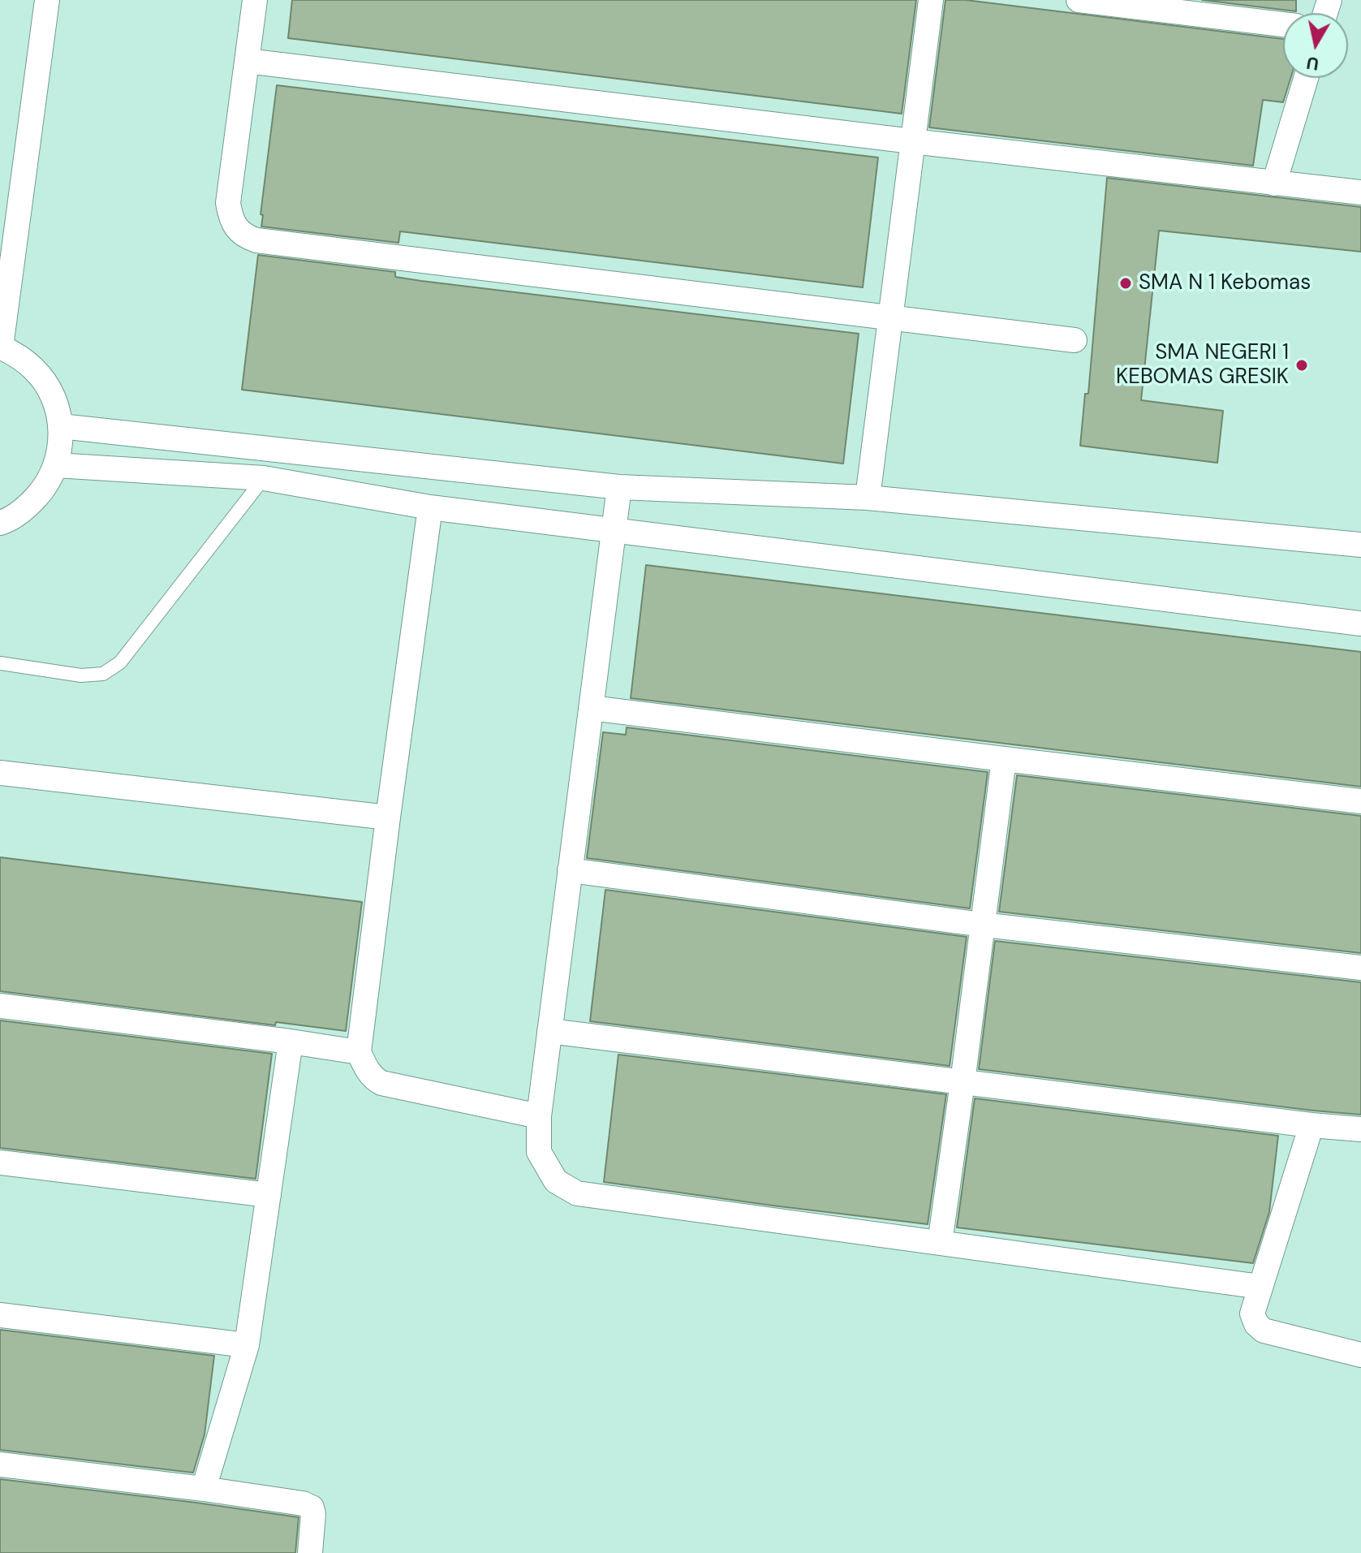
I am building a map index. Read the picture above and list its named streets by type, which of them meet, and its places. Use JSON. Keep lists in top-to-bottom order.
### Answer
{
  "places": ["SMA N 1 Kebomas", "SMA NEGERI 1 KEBOMAS GRESIK"],
  "north": "bottom"
}
